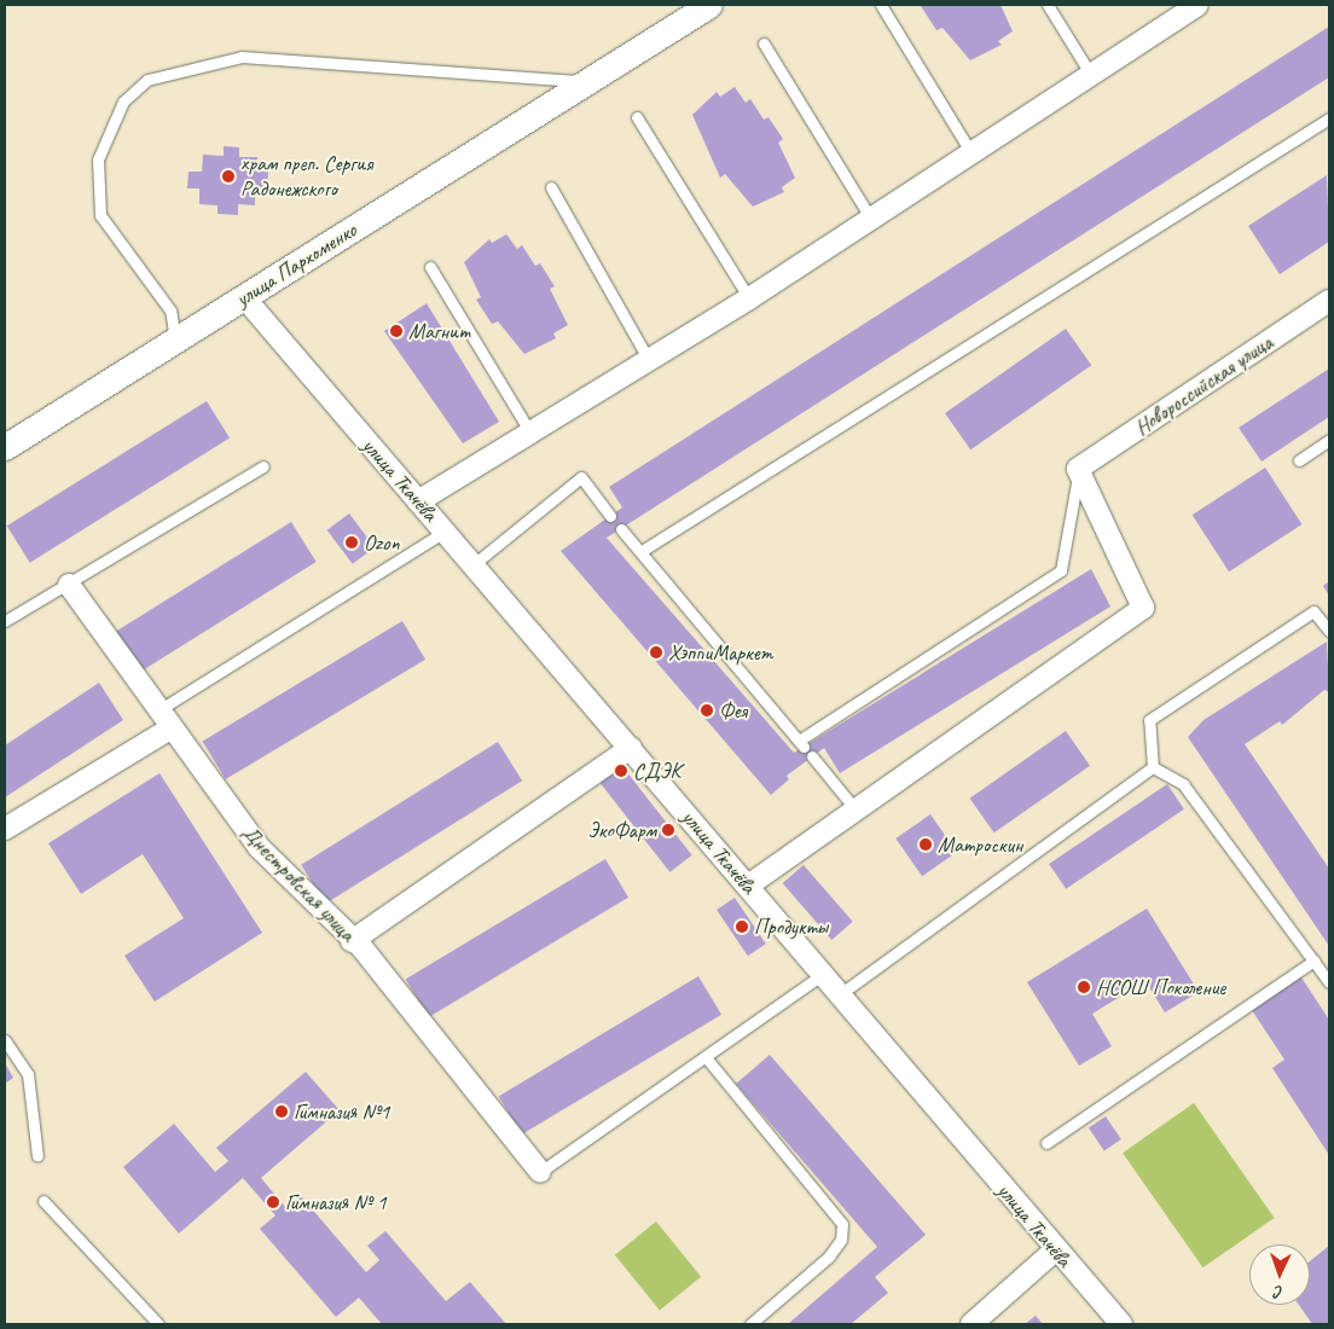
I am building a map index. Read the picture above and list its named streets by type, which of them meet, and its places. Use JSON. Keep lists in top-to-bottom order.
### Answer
{
  "streets": {
    "street": [
      "улица Пархоменко",
      "Новороссийская улица",
      "улица Ткачёва",
      "Днестровская улица"
    ]
  },
  "crossings": [
    ["улица Пархоменко", "улица Ткачёва"]
  ],
  "places": [
    "храм преп. Сергия Радонежского",
    "Магнит",
    "Ozon",
    "ХэппиМаркет",
    "Фея",
    "СДЭК",
    "ЭкоФарм",
    "Матроскин",
    "Продукты",
    "НСОШ Поколение",
    "Гимназия №1",
    "Гимназия № 1"
  ],
  "north": "bottom"
}
